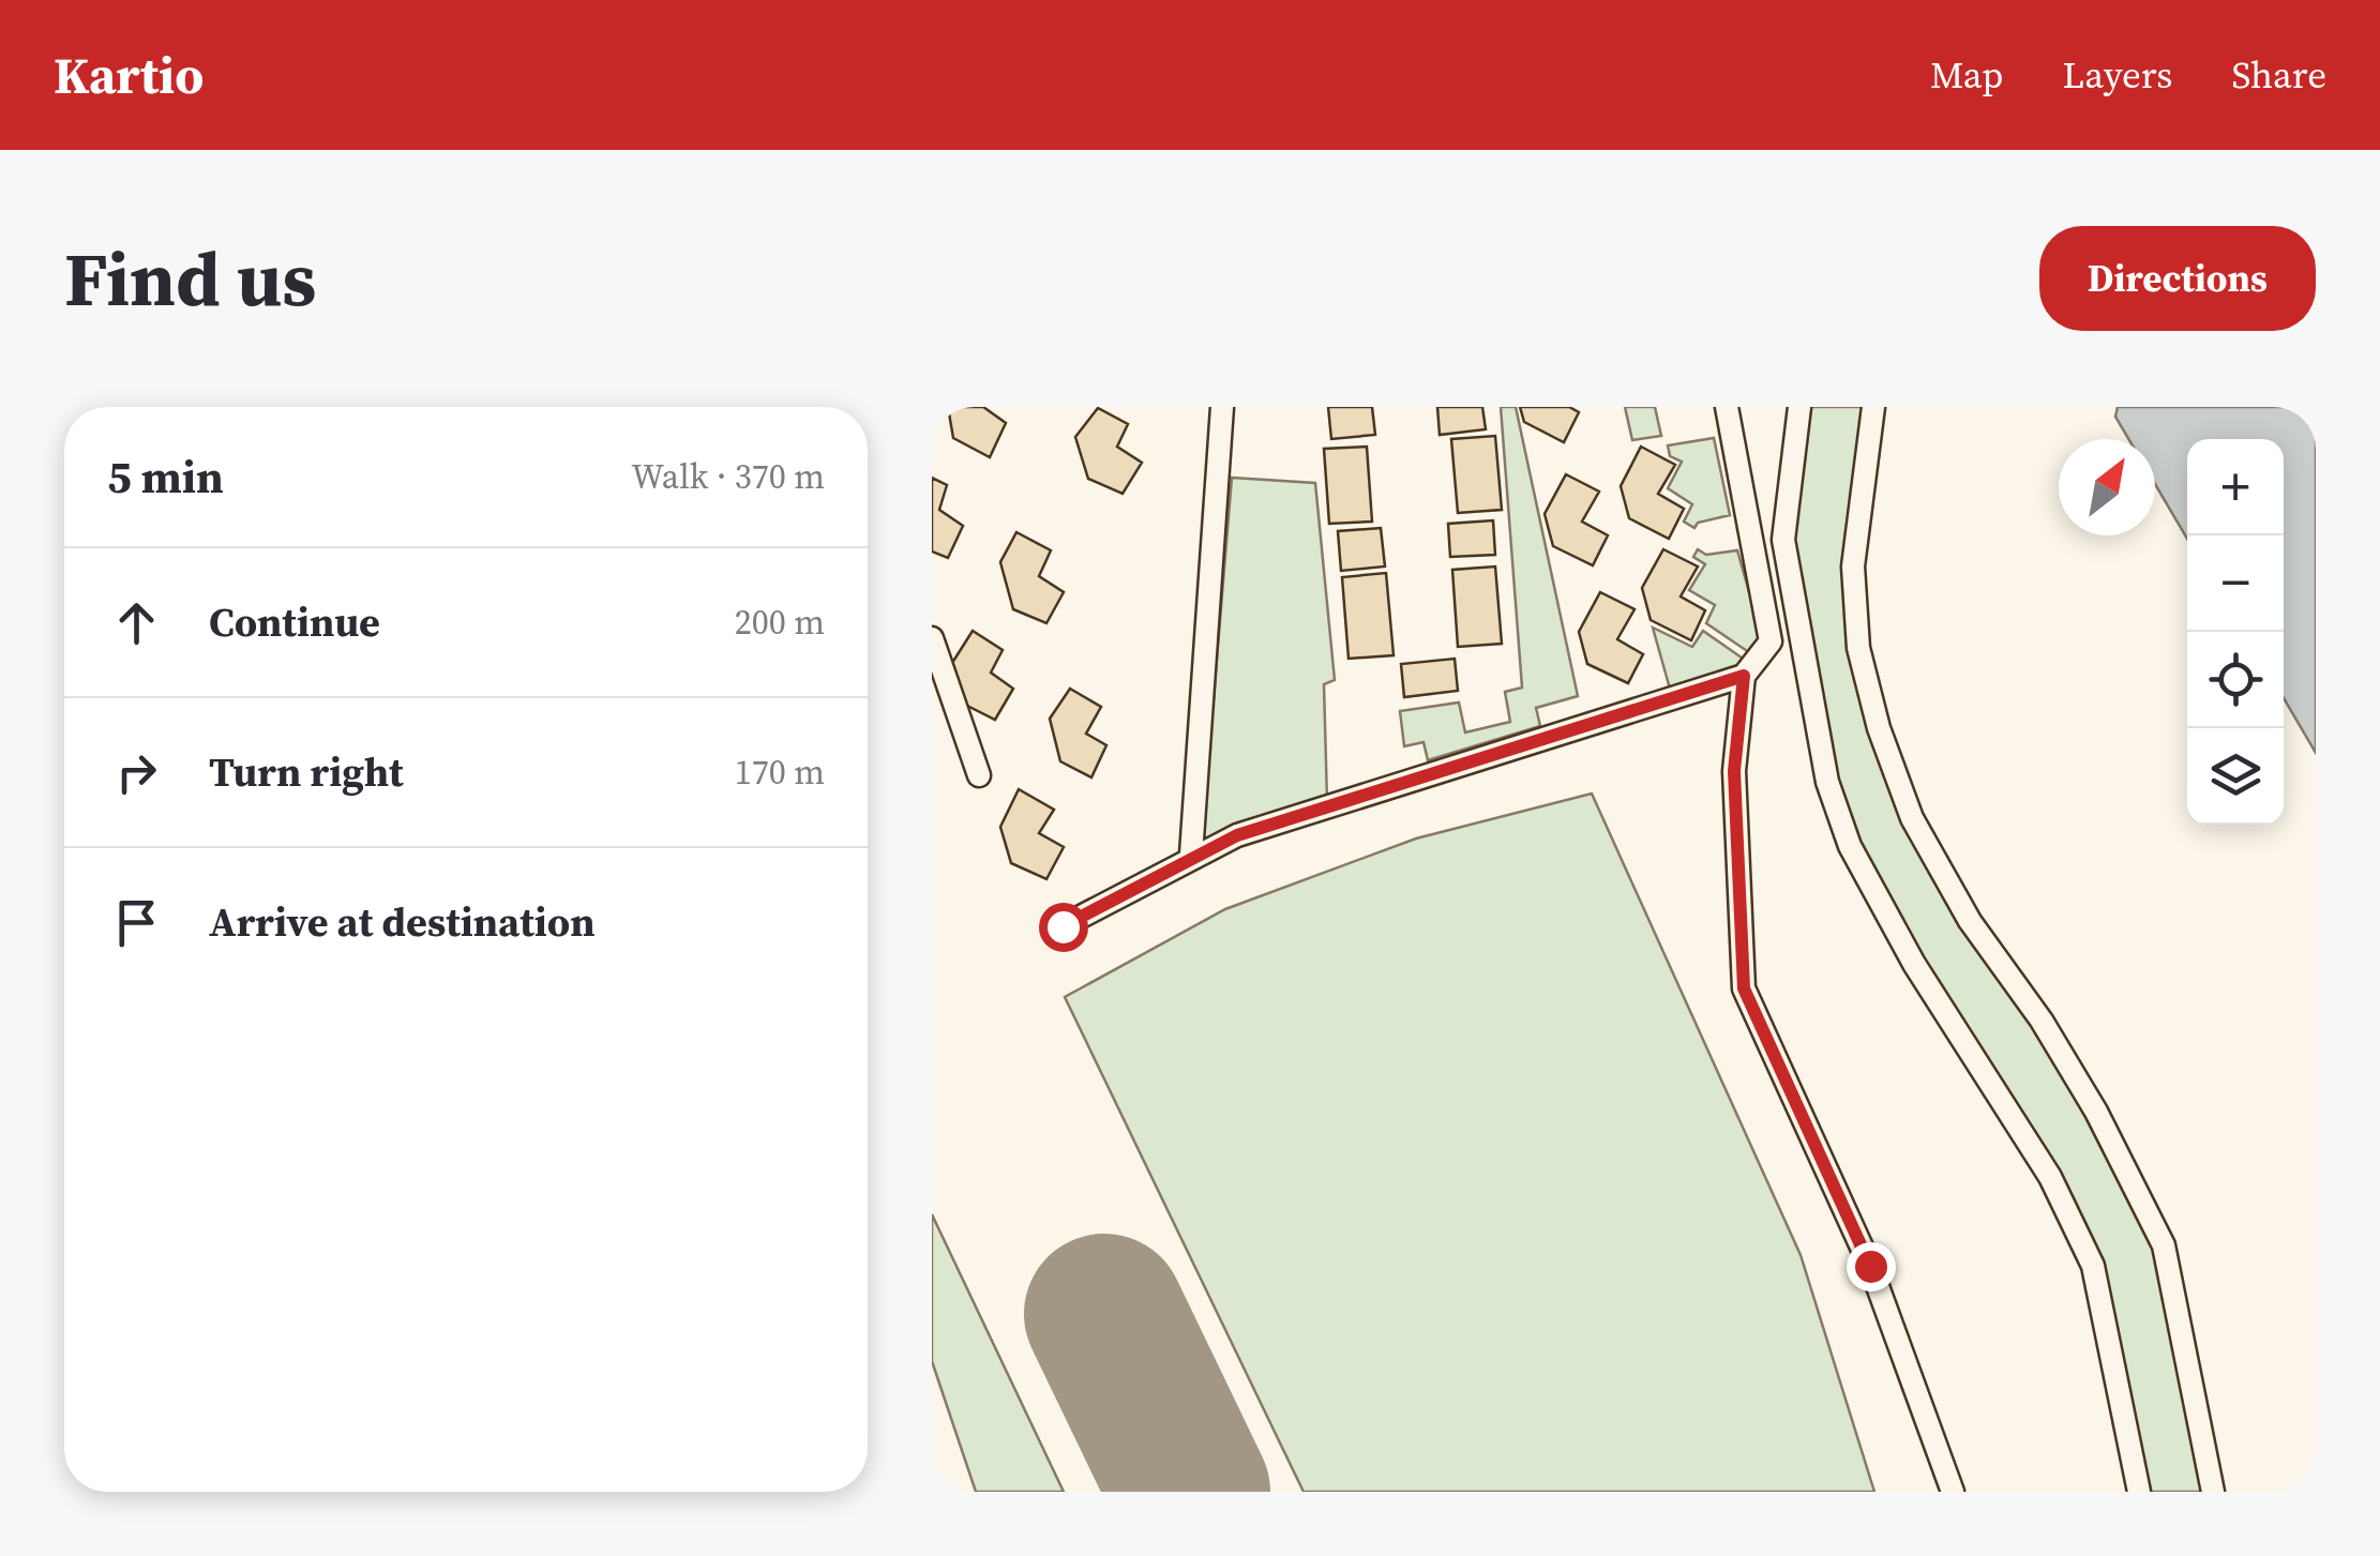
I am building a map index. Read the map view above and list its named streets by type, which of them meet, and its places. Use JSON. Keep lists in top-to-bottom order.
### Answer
{
  "north": "top right",
  "page": {
    "header": "Kartio",
    "nav": ["Map", "Layers", "Share"],
    "buttons": "Directions",
    "title": "Find us",
    "heading": ["5 min", "Walk · 370 m"],
    "map_buttons": ["+", "−"],
    "list": [
      ["Continue", "200 m"],
      ["Turn right", "170 m"],
      "Arrive at destination"
    ]
  }
}
